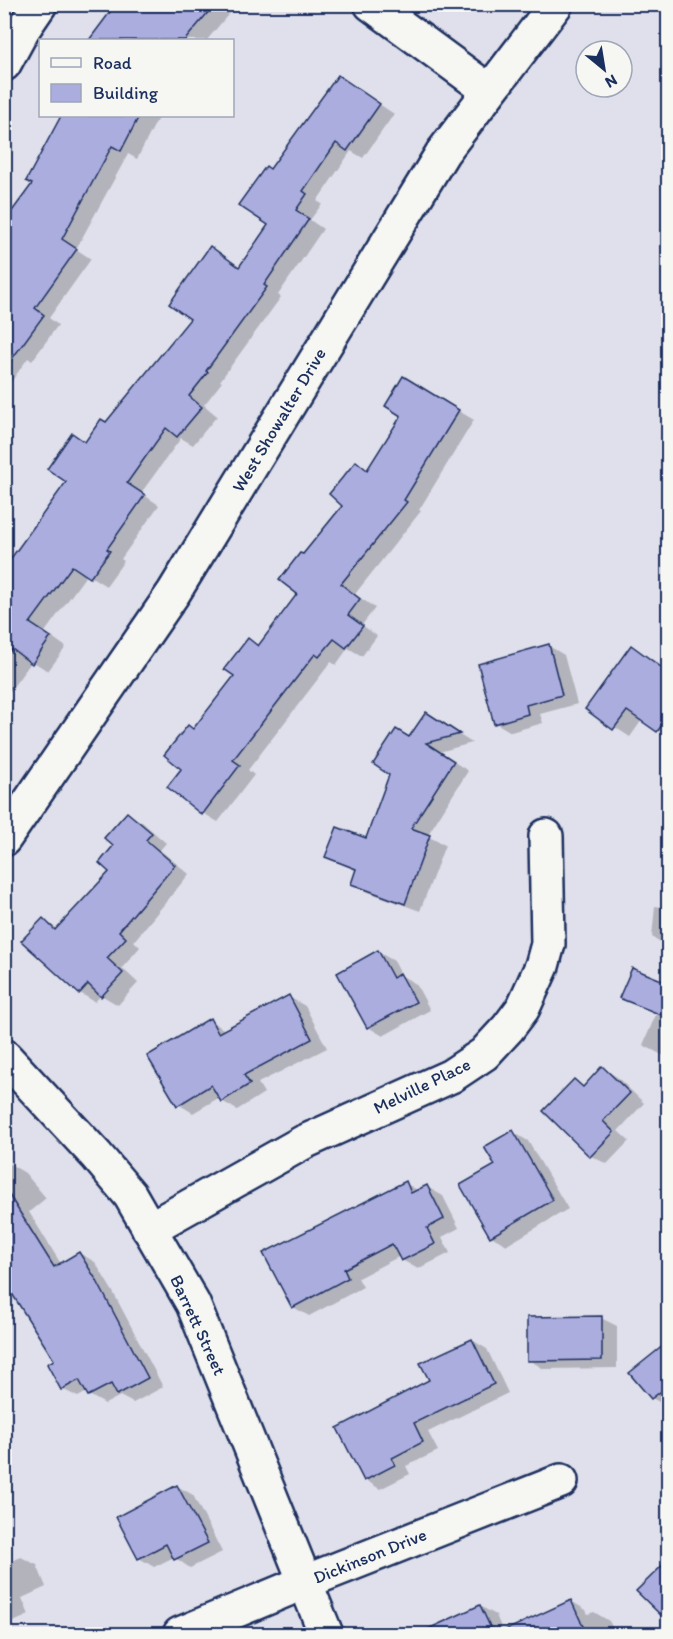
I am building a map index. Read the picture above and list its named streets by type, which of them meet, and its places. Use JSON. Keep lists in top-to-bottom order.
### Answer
{
  "streets": {
    "street": [
      "West Showalter Drive",
      "Melville Place",
      "Barrett Street",
      "Dickinson Drive"
    ]
  },
  "crossings": [
    ["Melville Place", "Barrett Street"],
    ["Barrett Street", "Dickinson Drive"]
  ],
  "legend": ["Road", "Building"],
  "north": "bottom right"
}
